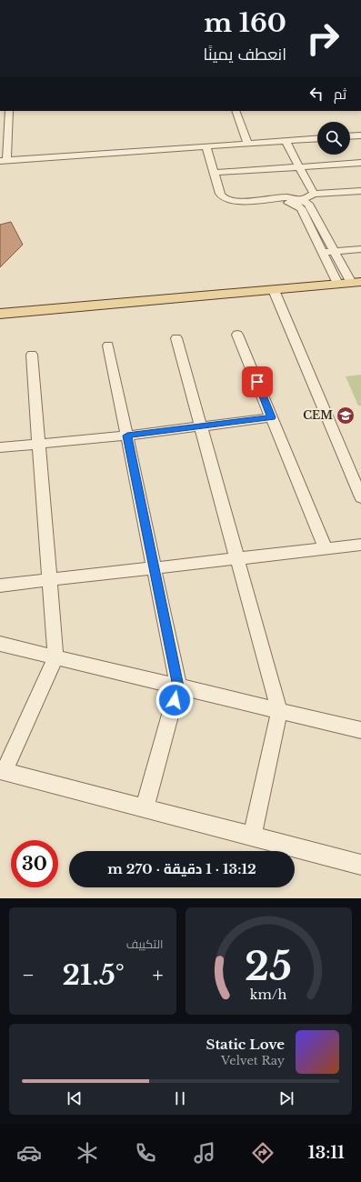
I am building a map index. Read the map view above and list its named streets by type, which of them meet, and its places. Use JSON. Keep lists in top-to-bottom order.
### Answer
{
  "places": {
    "school or university": ["CEM"]
  },
  "page": {
    "turn": ["160 m", "انعطف يمينًا"],
    "then": "ثم",
    "limit": "30",
    "trip": "13:12 · 1 دقيقة · 270 m",
    "tile": "التكييف",
    "heat": ["−", "21.5°", "+"],
    "song": ["Static Love", "Velvet Ray"],
    "tabs": "13:11",
    "gauge": ["25", "km/h"]
  }
}
